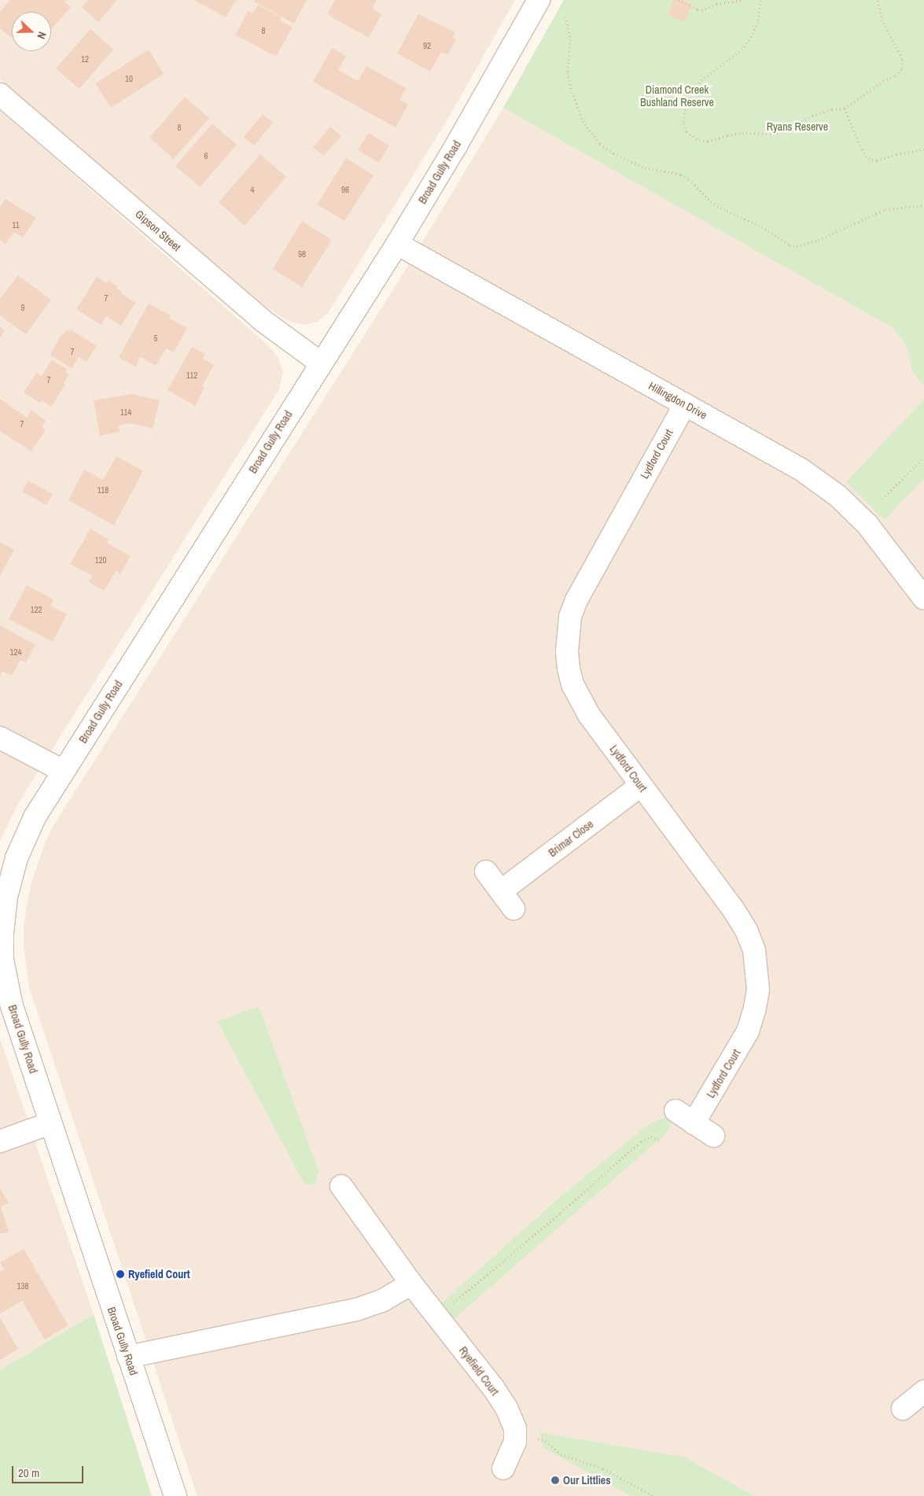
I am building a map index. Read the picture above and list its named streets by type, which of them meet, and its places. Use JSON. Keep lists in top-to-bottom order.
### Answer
{
  "streets": {
    "street": [
      "Broad Gully Road",
      "Gipson Street",
      "Hillingdon Drive",
      "Lydford Court",
      "Brimar Close",
      "Ryefield Court"
    ]
  },
  "crossings": [
    ["Broad Gully Road", "Gipson Street"],
    ["Broad Gully Road", "Hillingdon Drive"],
    ["Hillingdon Drive", "Lydford Court"],
    ["Lydford Court", "Brimar Close"]
  ],
  "parks": ["Diamond Creek Bushland Reserve", "Ryans Reserve"],
  "places": ["Ryefield Court", "Our Littlies"],
  "house_numbers": [
    "8",
    "92",
    "12",
    "10",
    "8",
    "6",
    "4",
    "96",
    "11",
    "98",
    "7",
    "9",
    "5",
    "7",
    "112",
    "7",
    "114",
    "7",
    "118",
    "120",
    "122",
    "124",
    "138"
  ],
  "scale_bar": "20 m",
  "north": "right"
}
